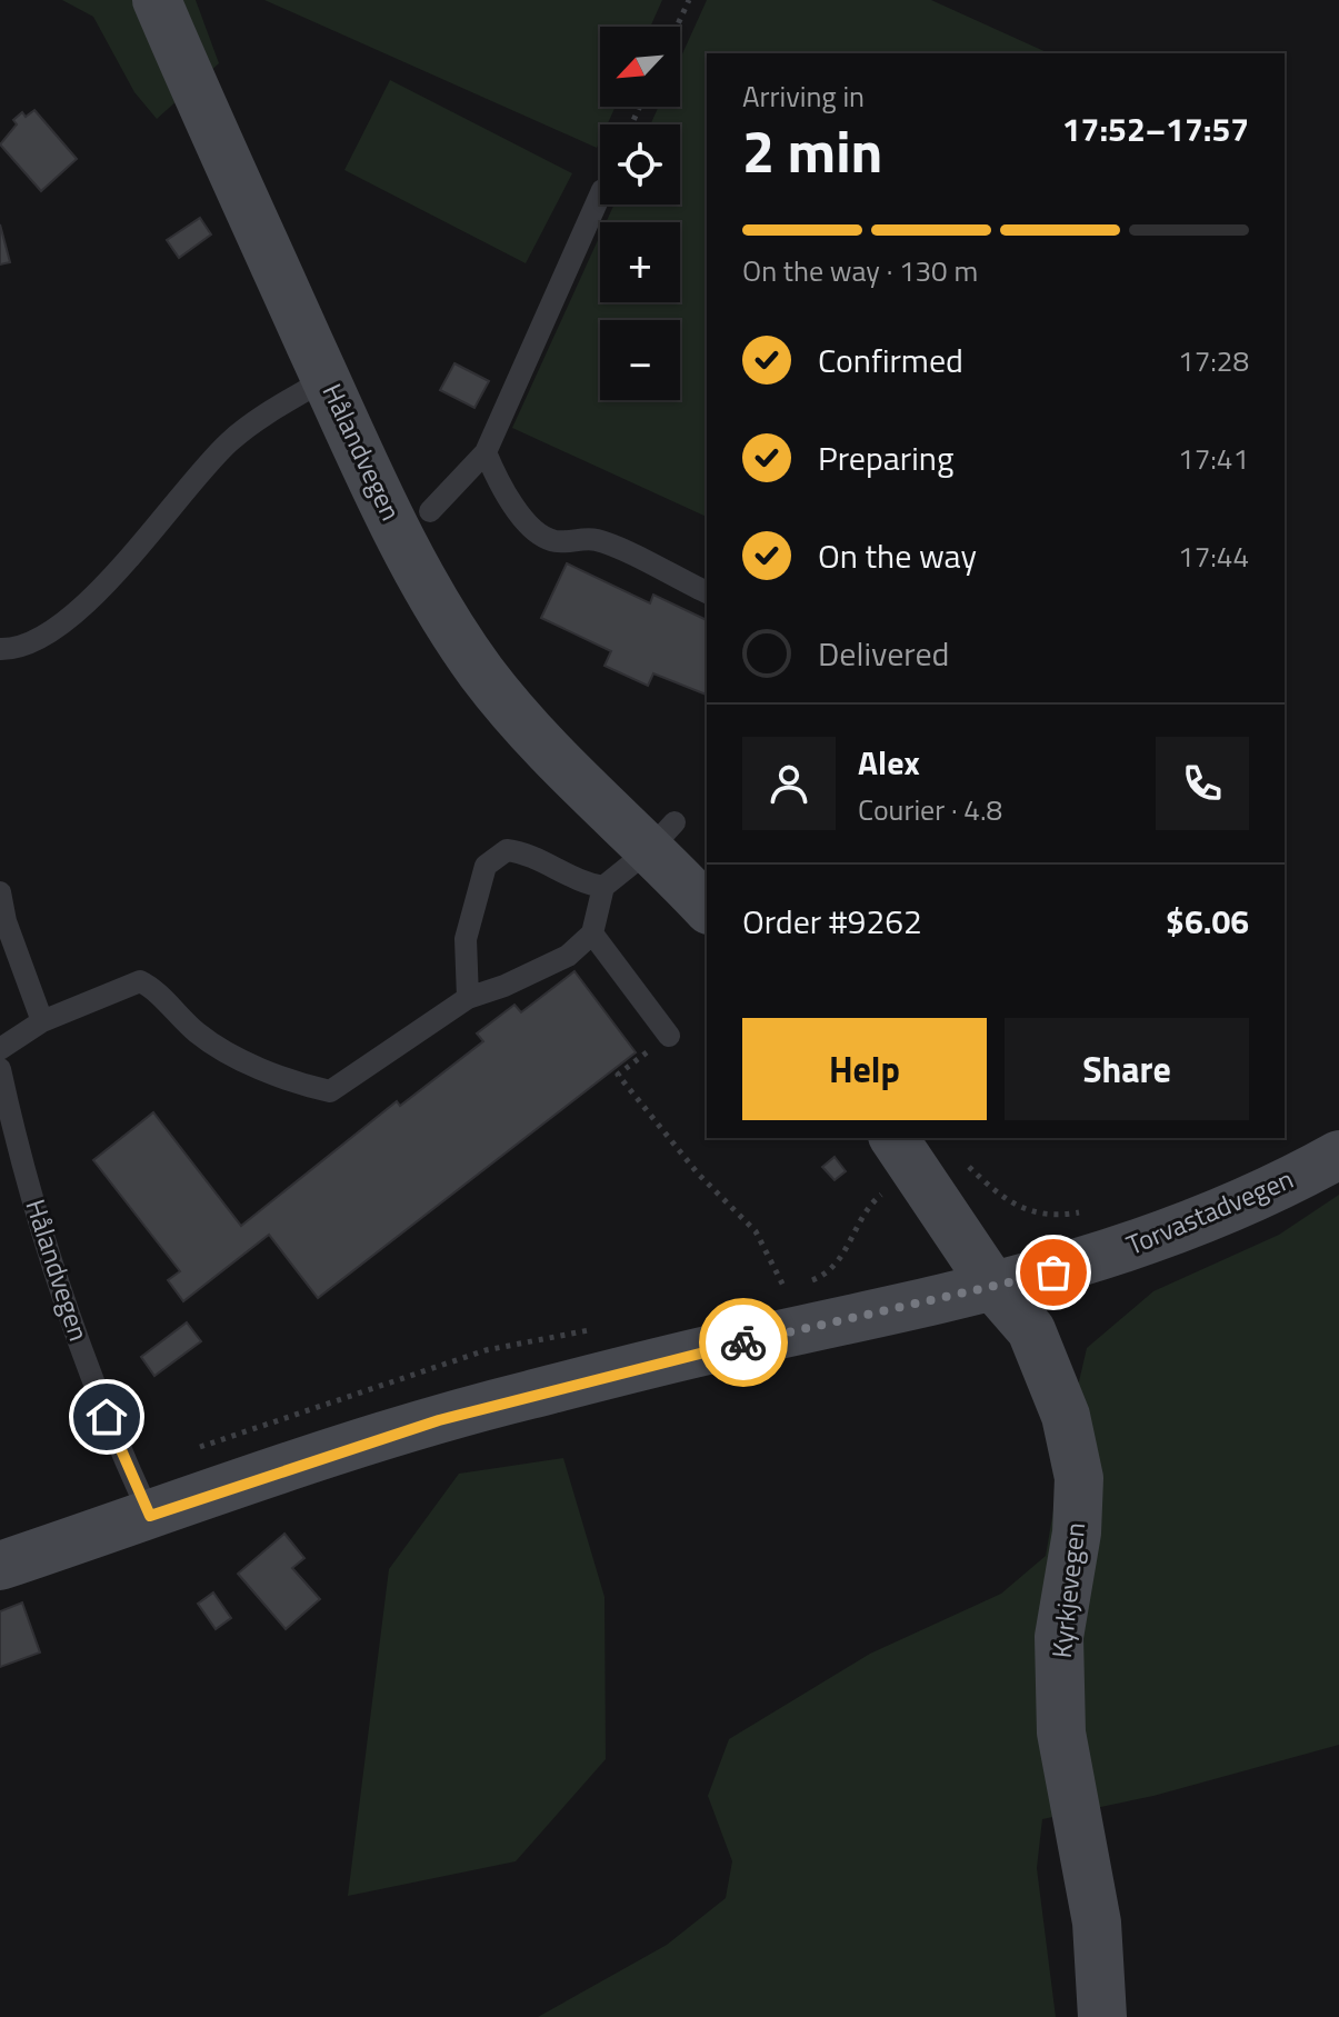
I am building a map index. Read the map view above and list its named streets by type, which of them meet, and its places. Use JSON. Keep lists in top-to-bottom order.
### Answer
{
  "streets": {
    "main road": ["Hålandvegen", "Torvastadvegen", "Kyrkjevegen"]
  },
  "crossings": [
    ["Hålandvegen", "Torvastadvegen"],
    ["Torvastadvegen", "Kyrkjevegen"]
  ],
  "north": "bottom left",
  "page": {
    "map_buttons": ["+", "−"],
    "heading": ["2 min", "Arriving in", "17:52–17:57"],
    "panel": [
      "Alex",
      "Courier · 4.8",
      "Order #9262",
      "$6.06"
    ],
    "bar": "On the way · 130 m",
    "list": [
      ["Confirmed", "17:28"],
      ["Preparing", "17:41"],
      ["On the way", "17:44"],
      "Delivered"
    ],
    "buttons": ["Help", "Share"]
  }
}
